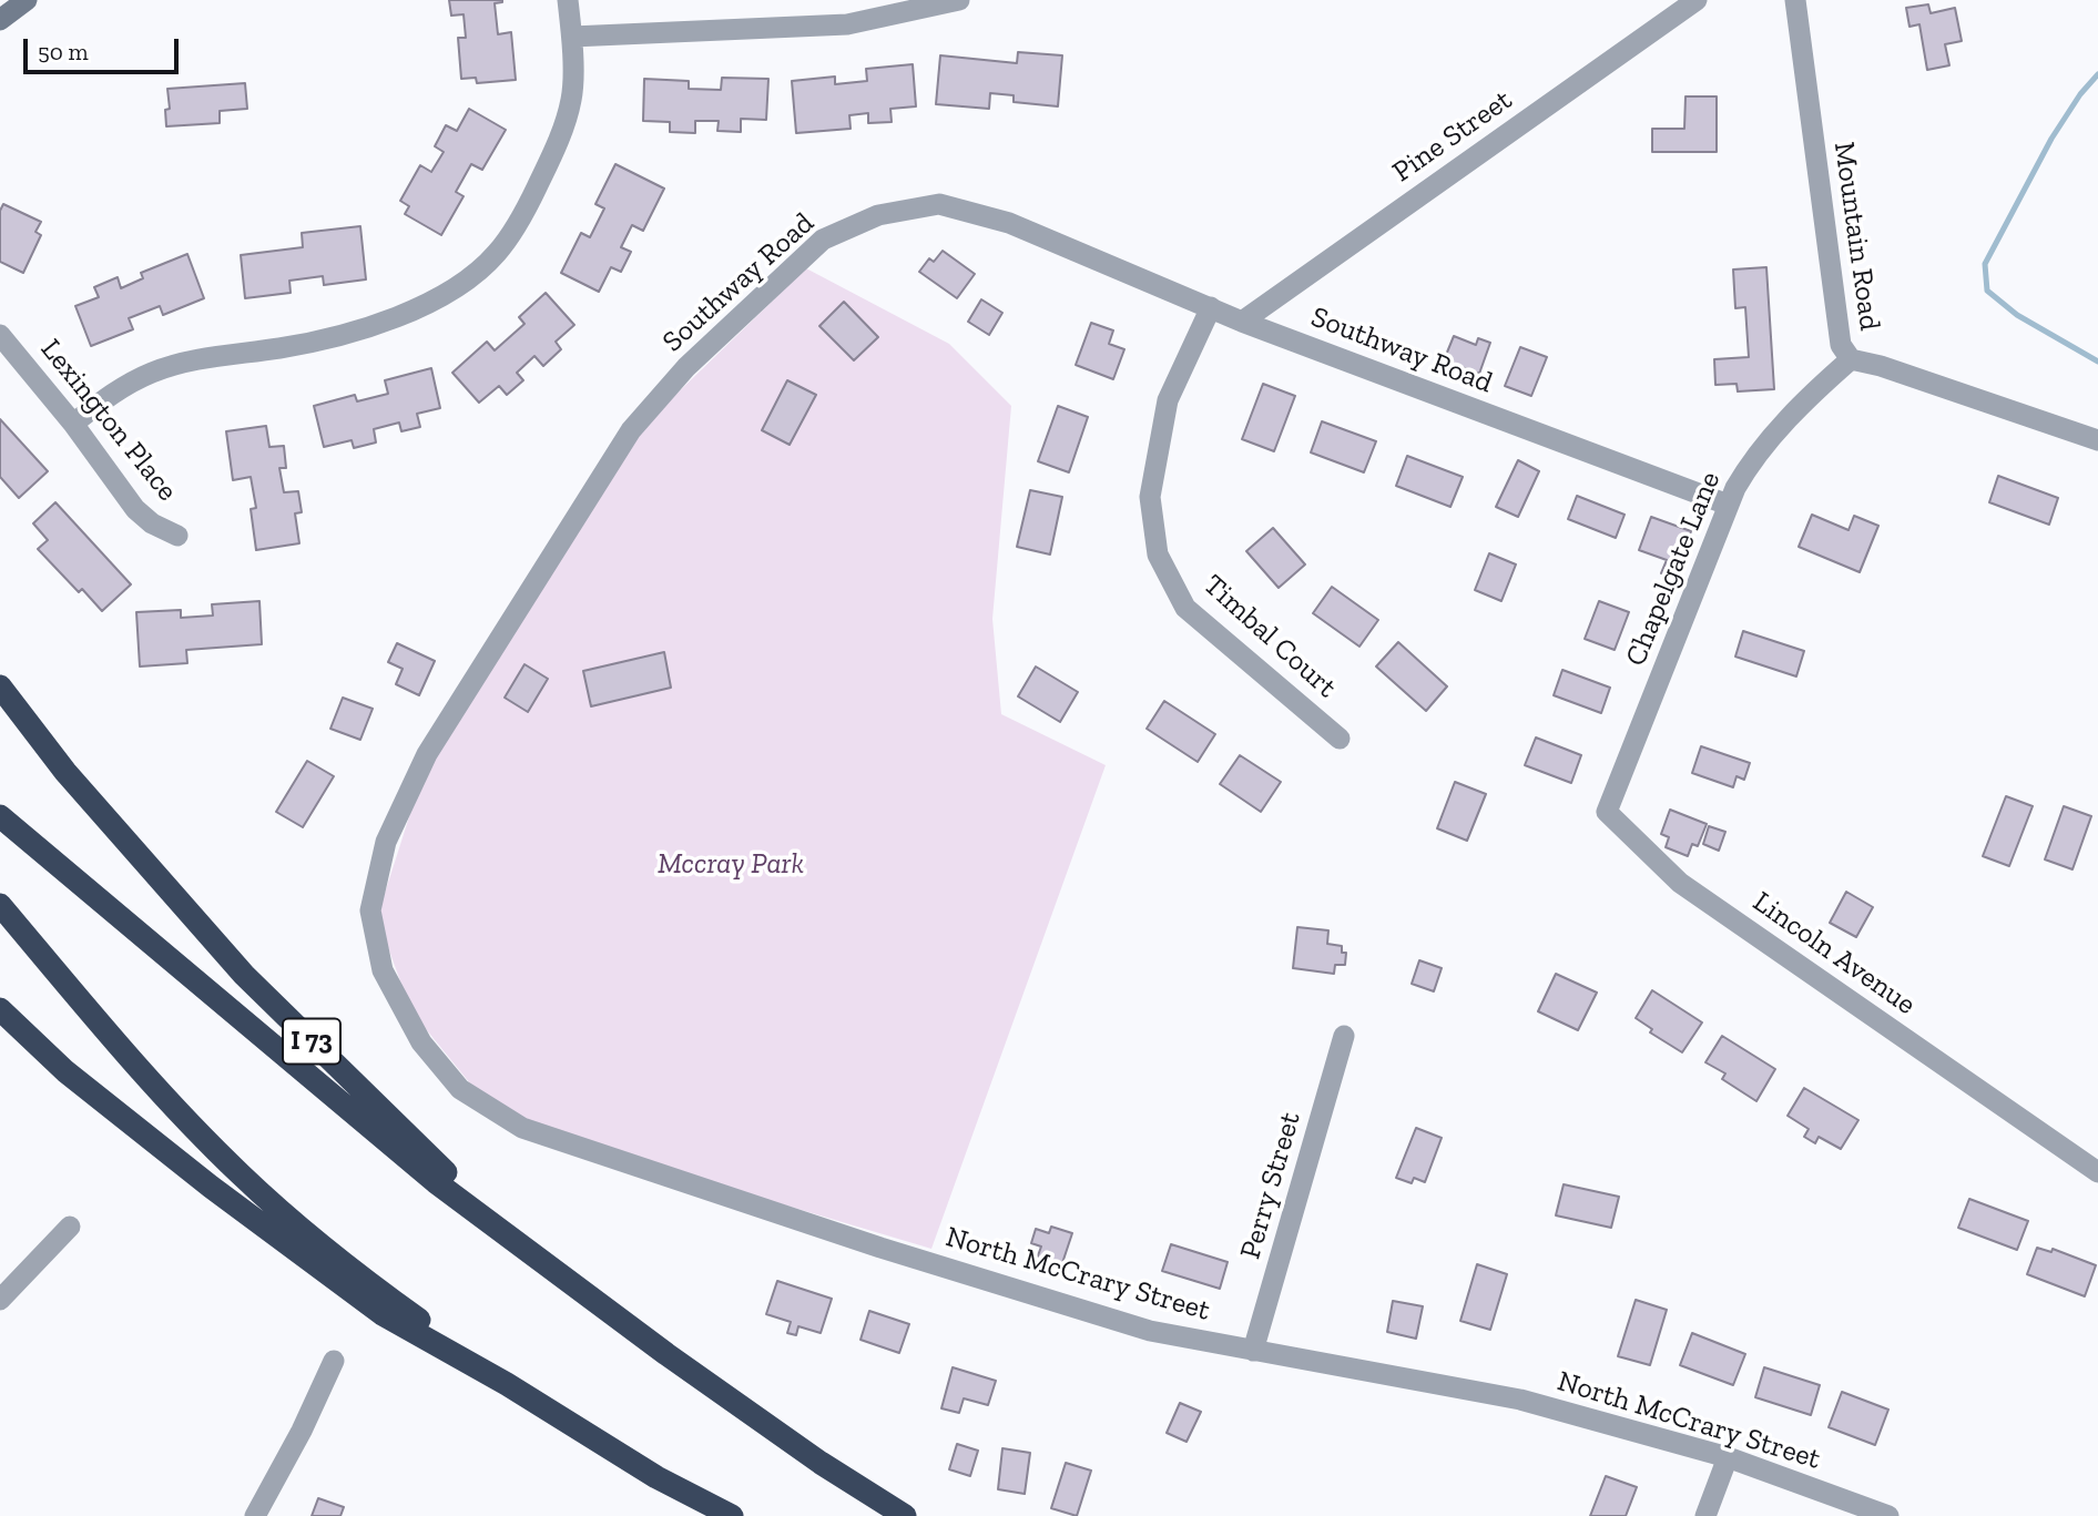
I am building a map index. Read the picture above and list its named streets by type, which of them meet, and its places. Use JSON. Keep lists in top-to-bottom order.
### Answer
{
  "streets": {
    "highway": ["I 73"],
    "street": [
      "Pine Street",
      "Mountain Road",
      "Southway Road",
      "Lexington Place",
      "Chapelgate Lane",
      "Timbal Court",
      "Lincoln Avenue",
      "Perry Street",
      "North McCrary Street"
    ]
  },
  "crossings": [
    ["Pine Street", "Southway Road"],
    ["Mountain Road", "Chapelgate Lane"],
    ["Southway Road", "Chapelgate Lane"],
    ["Southway Road", "Timbal Court"],
    ["Southway Road", "North McCrary Street"],
    ["Chapelgate Lane", "Lincoln Avenue"],
    ["Perry Street", "North McCrary Street"]
  ],
  "parks": ["Mccray Park"],
  "scale_bar": "50 m"
}
